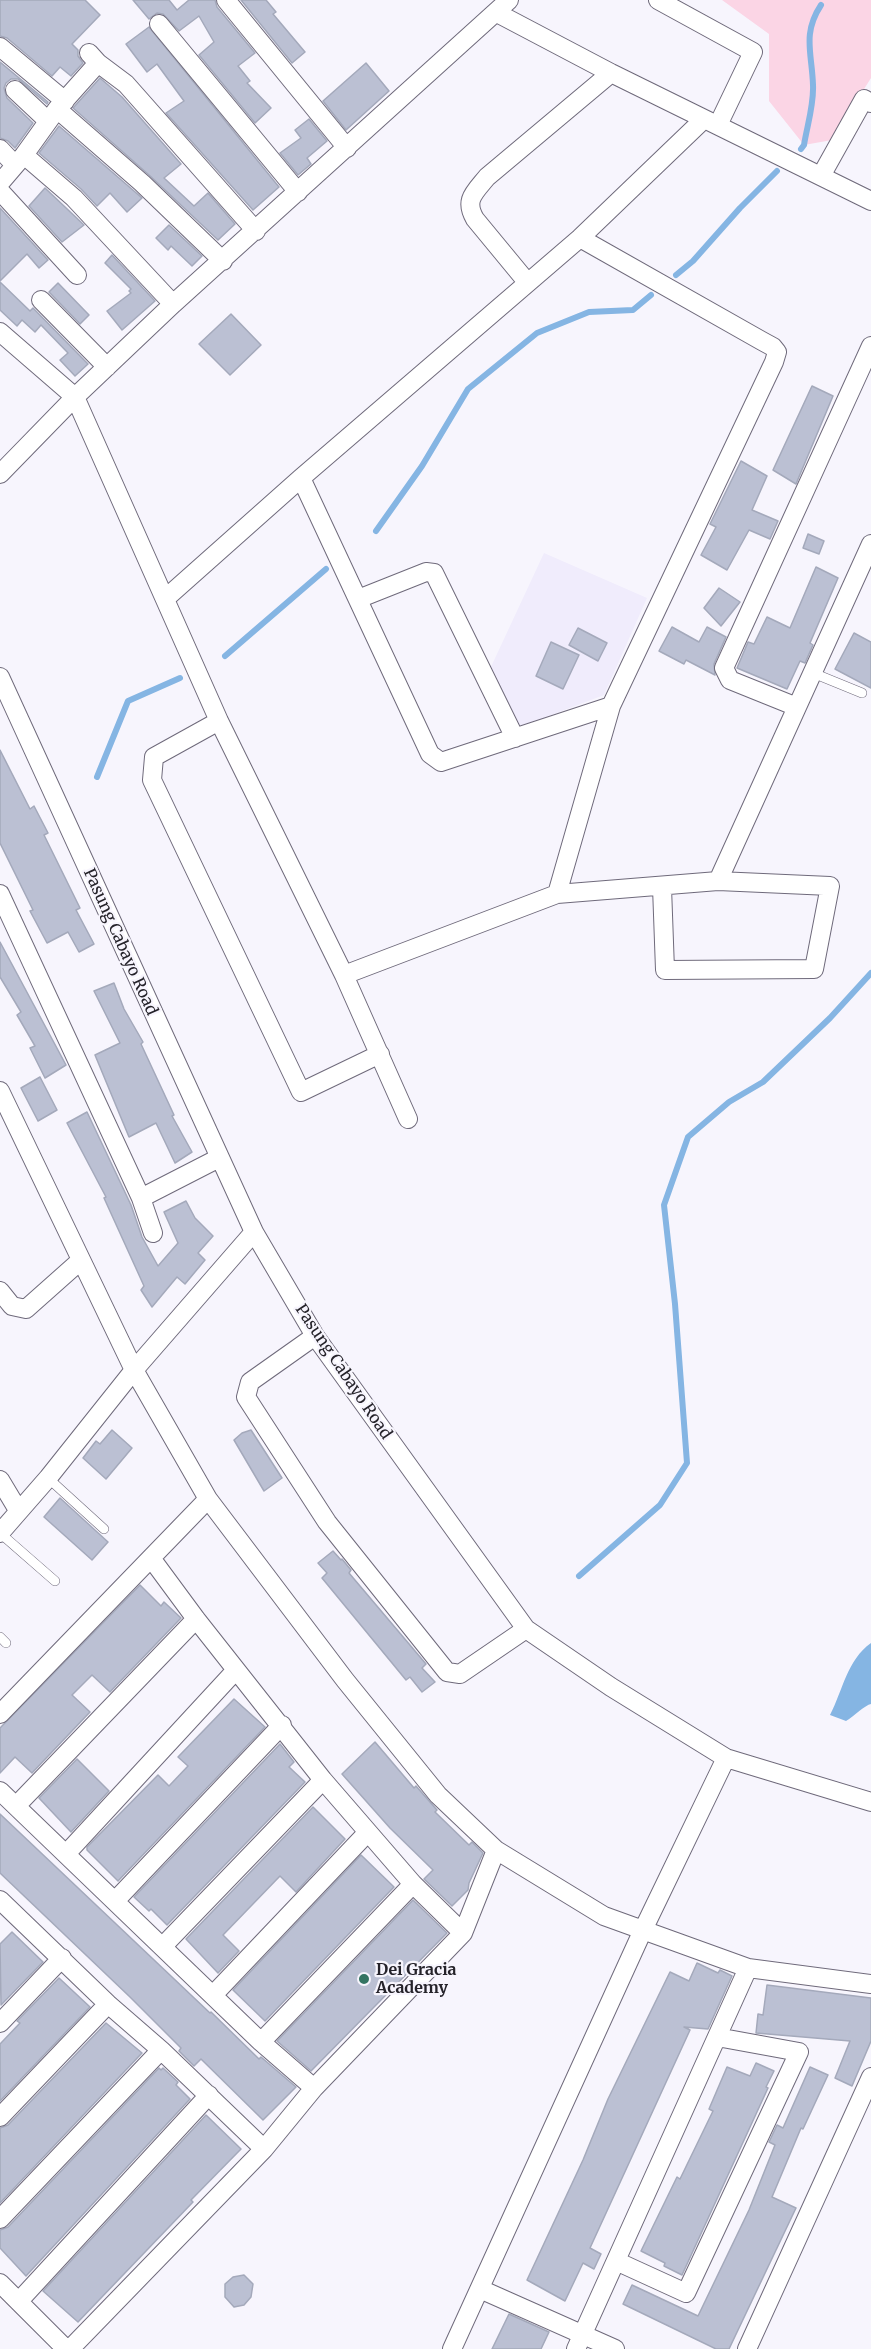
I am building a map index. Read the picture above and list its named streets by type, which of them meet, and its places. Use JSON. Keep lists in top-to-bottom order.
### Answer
{
  "streets": {
    "street": ["Pasung Cabayo Road"]
  },
  "places": ["Dei Gracia Academy"]
}
